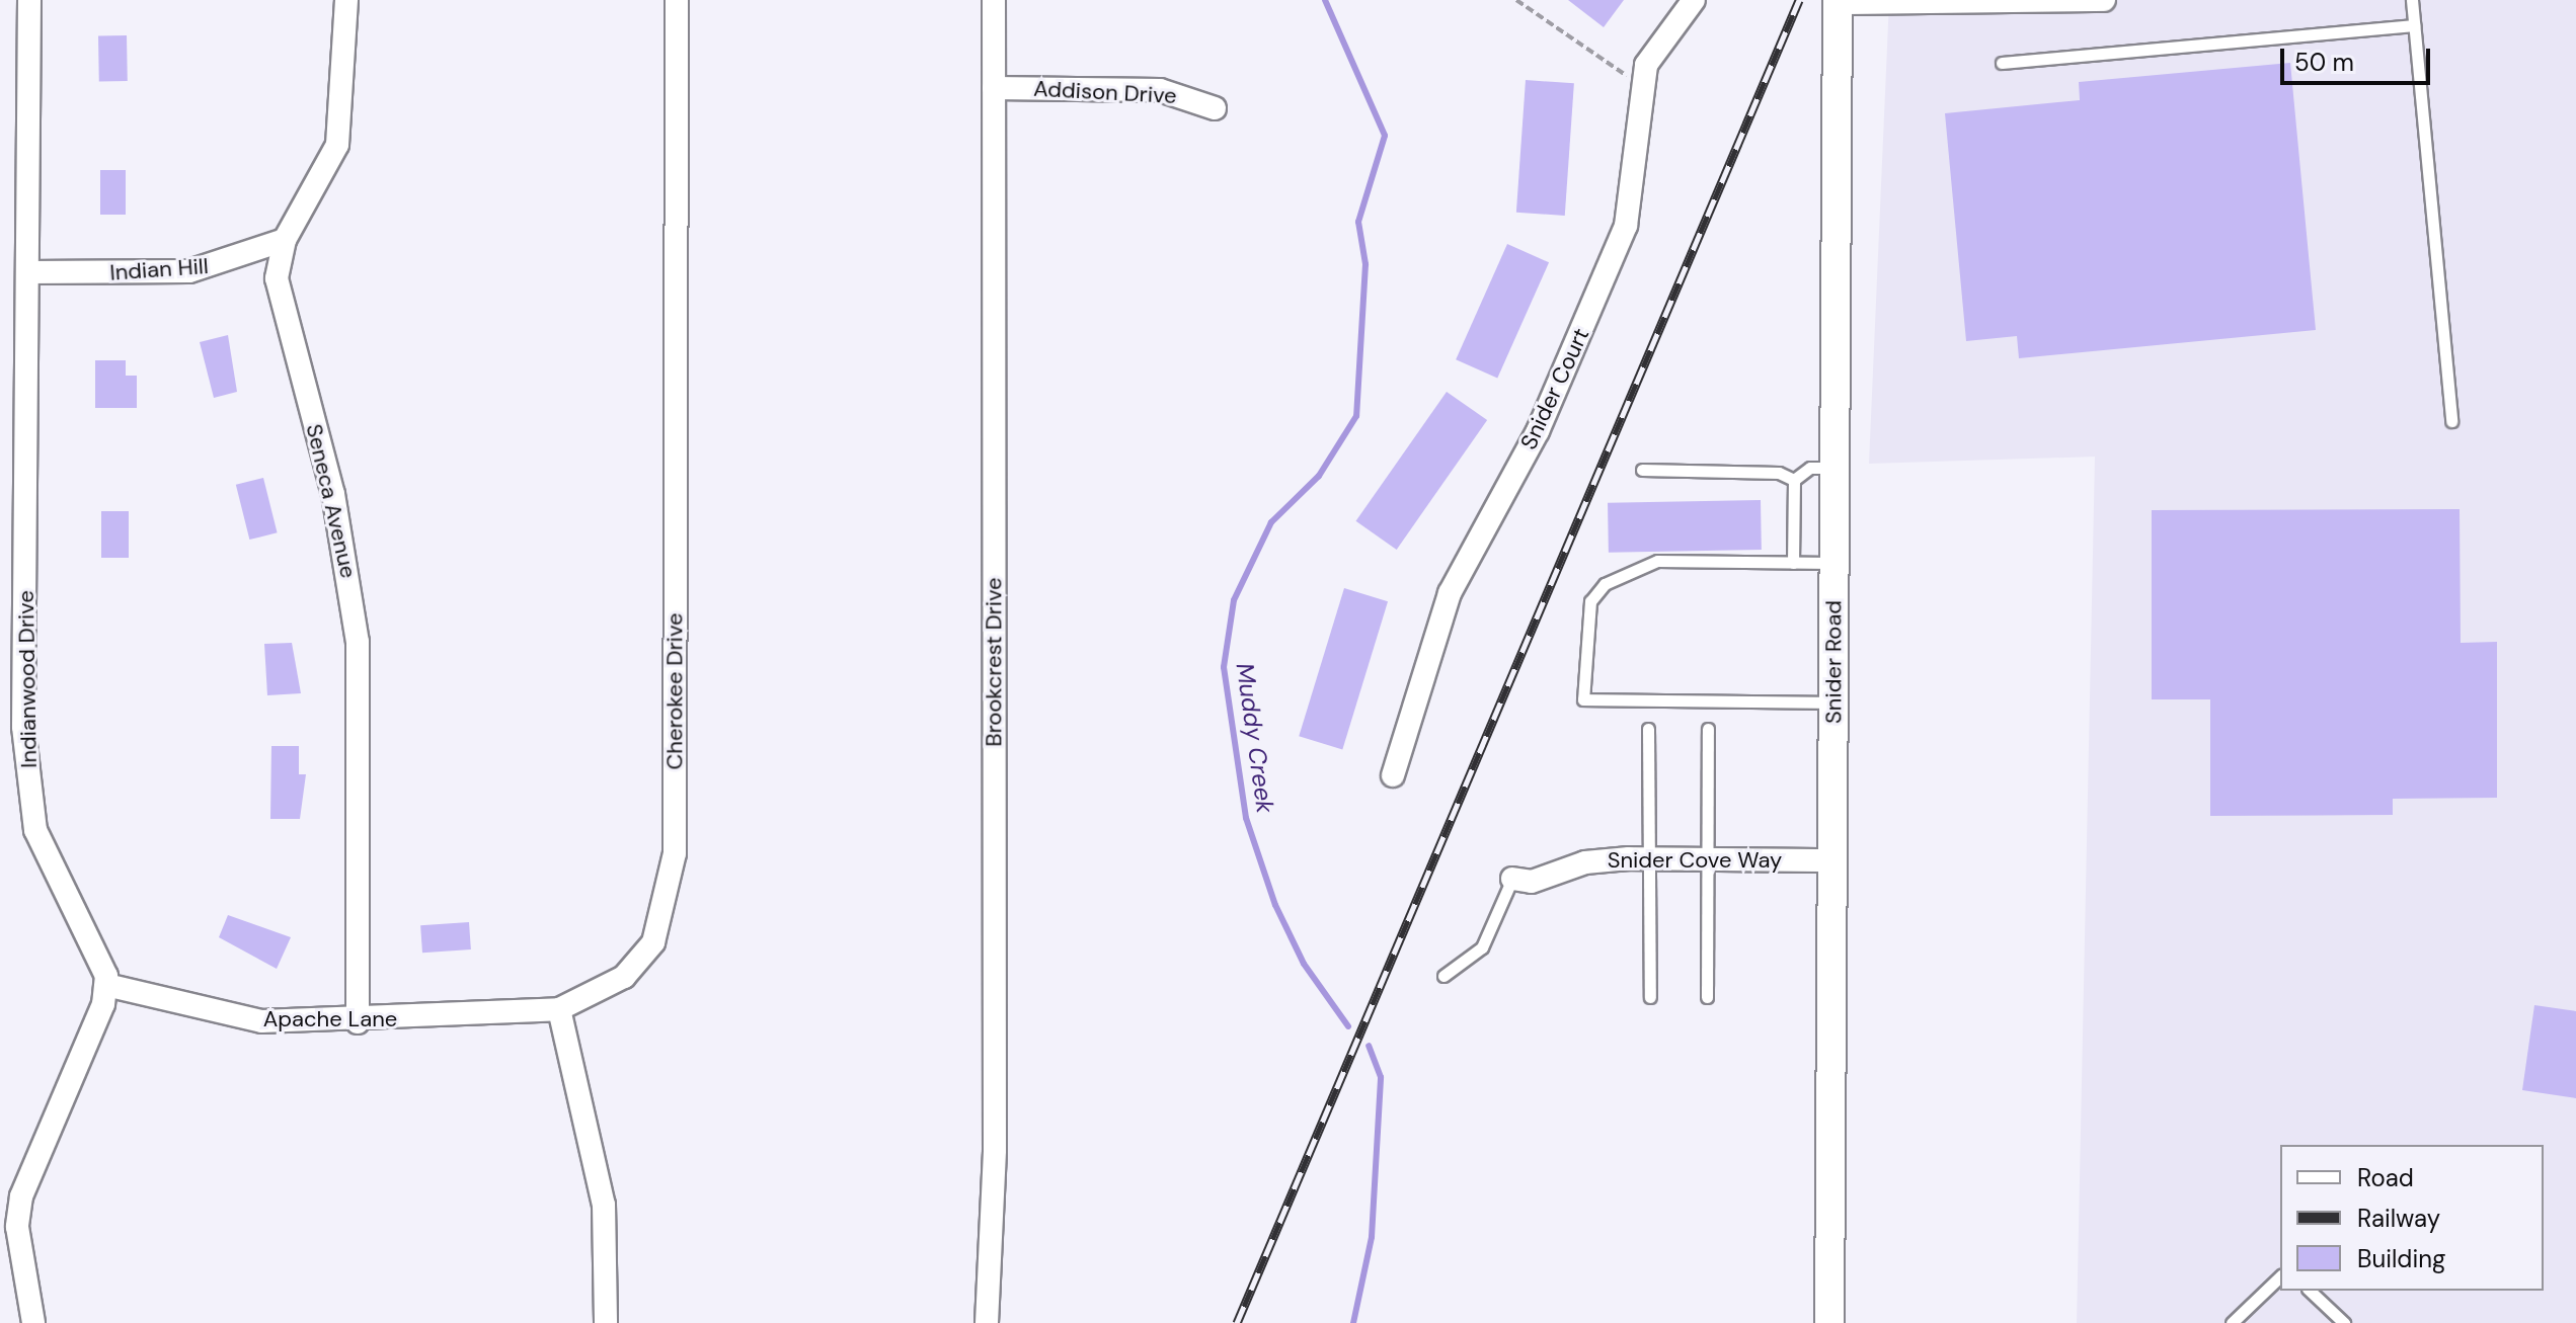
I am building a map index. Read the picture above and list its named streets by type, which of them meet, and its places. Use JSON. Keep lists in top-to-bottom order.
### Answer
{
  "streets": {
    "street": [
      "Addison Drive",
      "Indian Hill",
      "Snider Court",
      "Seneca Avenue",
      "Brookcrest Drive",
      "Snider Road",
      "Indianwood Drive",
      "Cherokee Drive",
      "Snider Cove Way",
      "Apache Lane"
    ]
  },
  "crossings": [
    ["Addison Drive", "Brookcrest Drive"],
    ["Indian Hill", "Seneca Avenue"],
    ["Indian Hill", "Indianwood Drive"],
    ["Seneca Avenue", "Apache Lane"],
    ["Snider Road", "Snider Cove Way"],
    ["Indianwood Drive", "Apache Lane"],
    ["Cherokee Drive", "Apache Lane"]
  ],
  "water": ["Muddy Creek"],
  "legend": ["Road", "Railway", "Building"],
  "scale_bar": "50 m"
}
